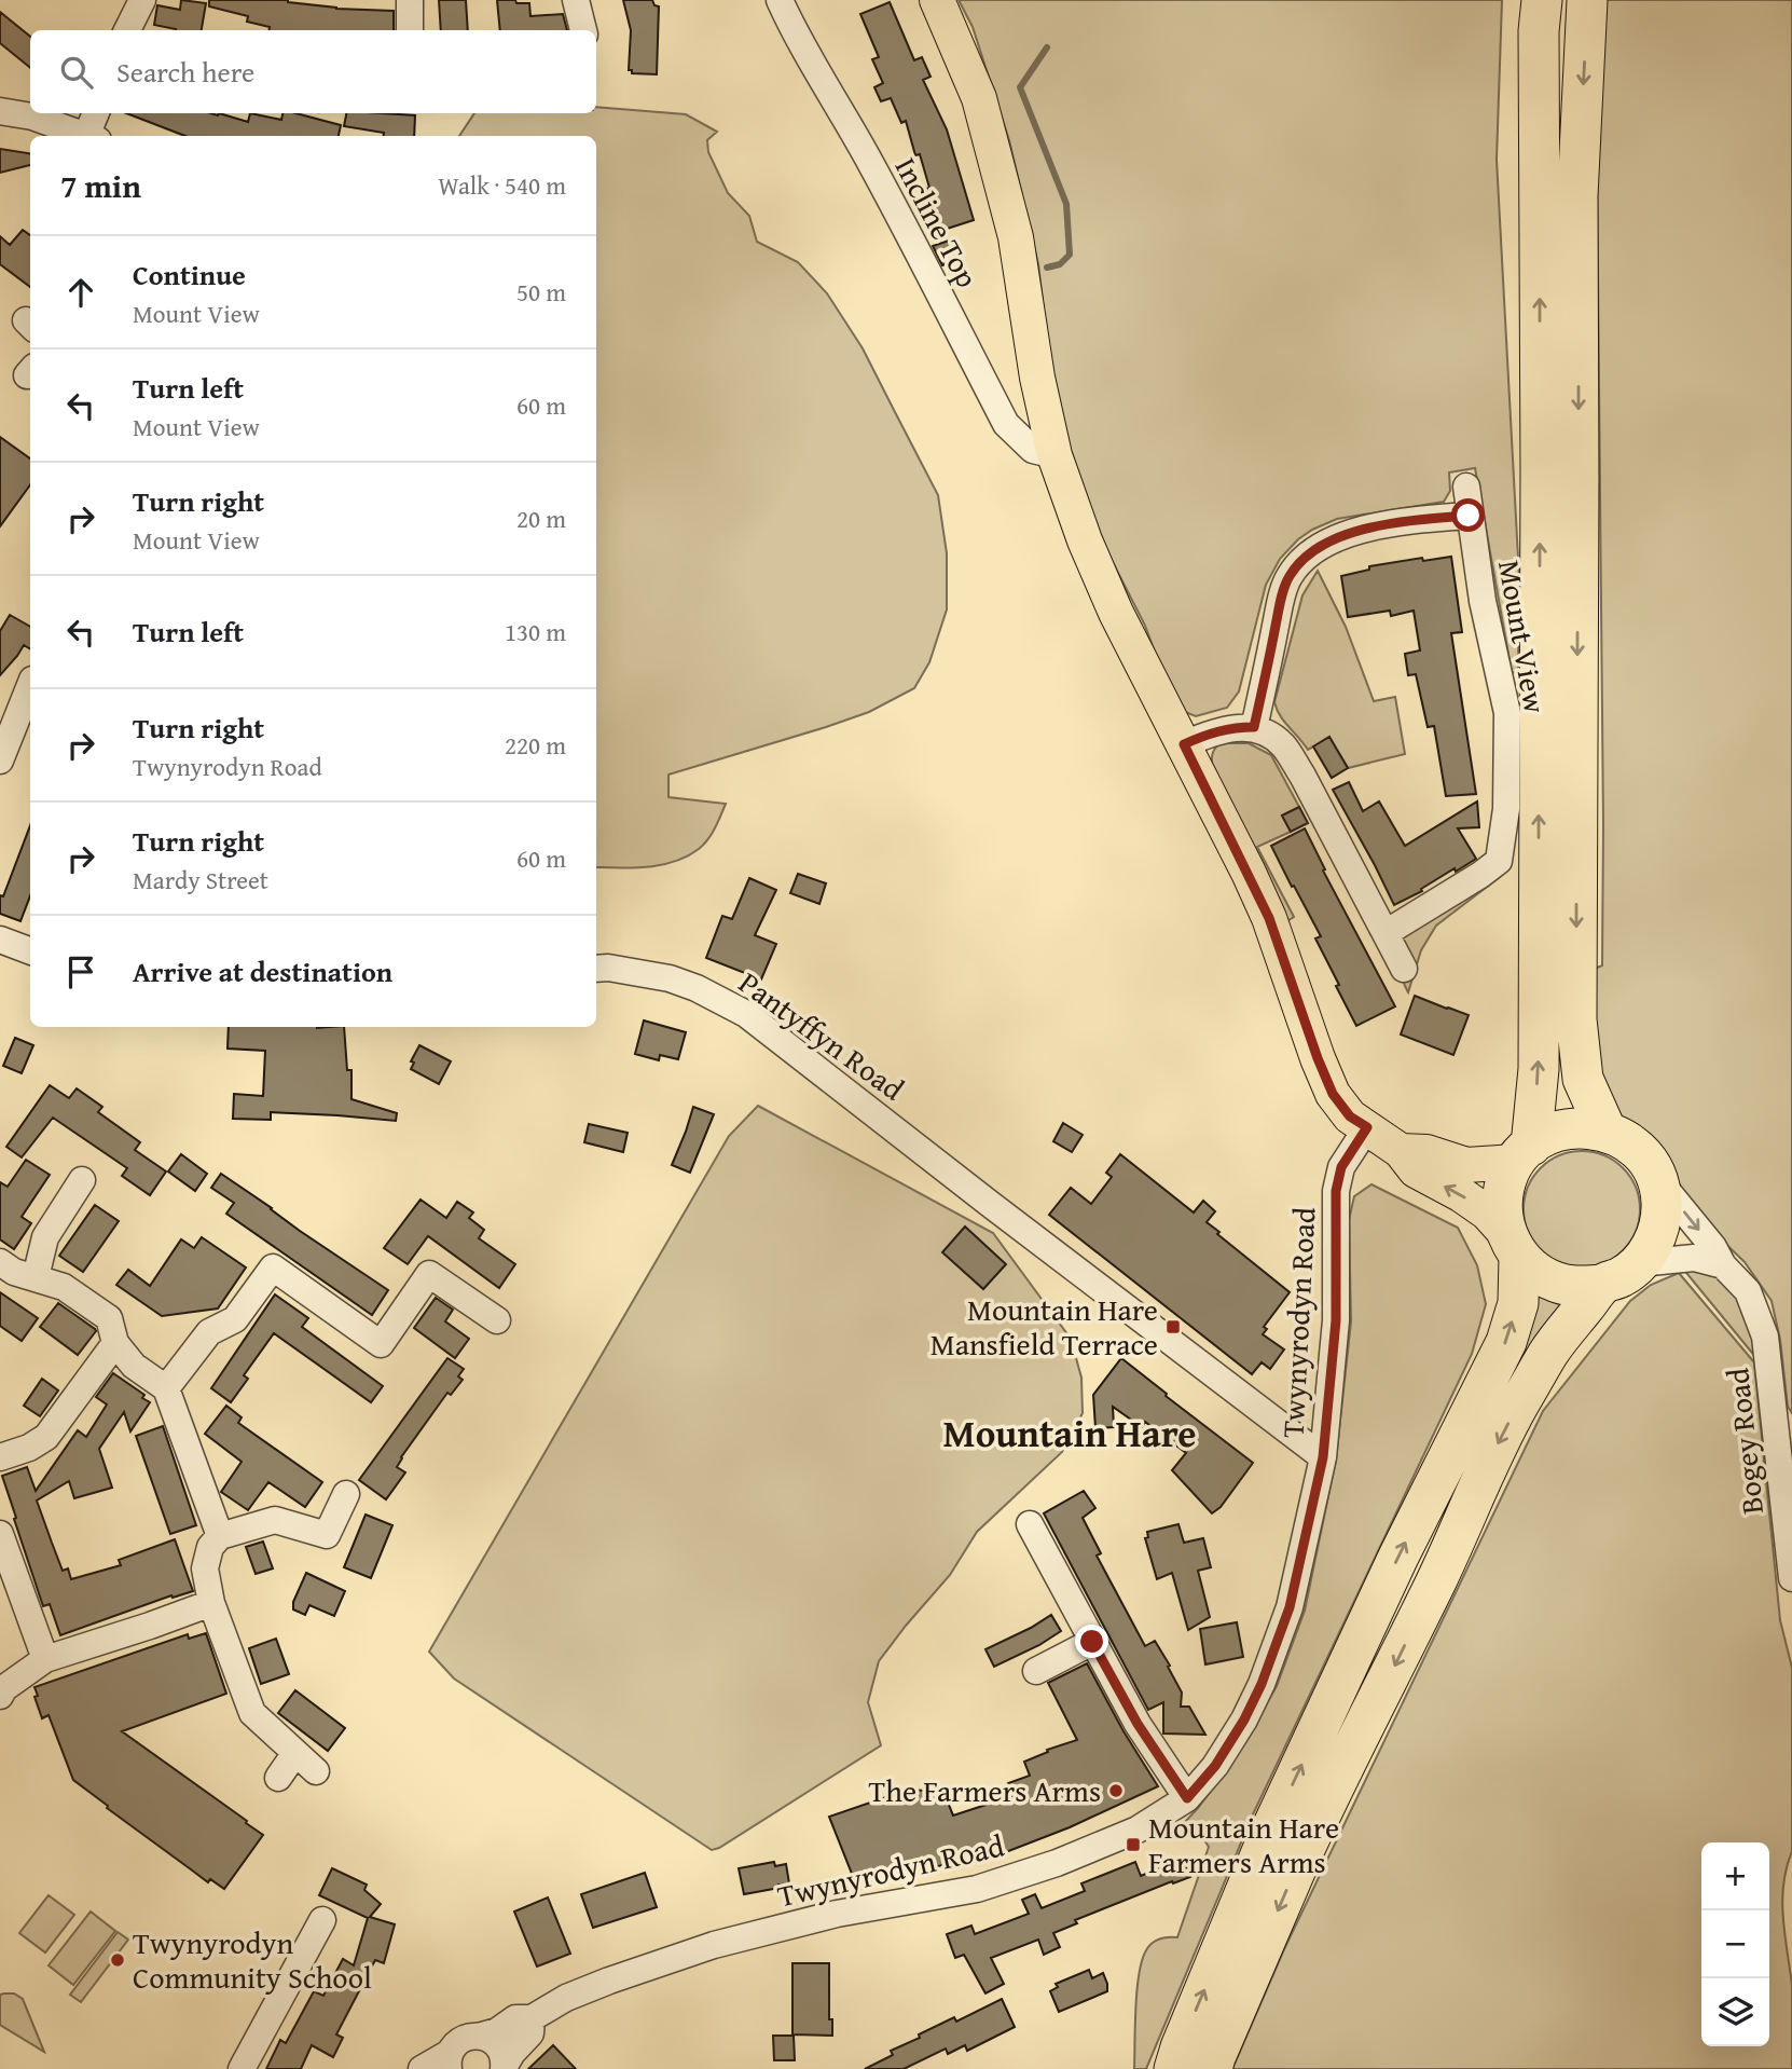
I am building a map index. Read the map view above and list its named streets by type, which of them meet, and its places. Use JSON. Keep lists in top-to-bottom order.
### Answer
{
  "streets": {
    "street": [
      "Incline Top",
      "Mount View",
      "Pantyffyn Road",
      "Twynyrodyn Road",
      "Bogey Road"
    ]
  },
  "crossings": [
    ["Pantyffyn Road", "Twynyrodyn Road"]
  ],
  "districts": ["Mountain Hare"],
  "places": {
    "transit": ["Mountain Hare Mansfield Terrace", "Mountain Hare Farmers Arms"],
    "other": ["The Farmers Arms", "Twynyrodyn Community School"]
  },
  "page": {
    "search": "Search here",
    "heading": ["7 min", "Walk · 540 m"],
    "list": [
      ["Continue", "Mount View", "50 m"],
      ["Turn left", "Mount View", "60 m"],
      ["Turn right", "Mount View", "20 m"],
      ["Turn left", "130 m"],
      ["Turn right", "Twynyrodyn Road", "220 m"],
      ["Turn right", "Mardy Street", "60 m"],
      "Arrive at destination"
    ],
    "map_buttons": ["+", "−"]
  }
}
